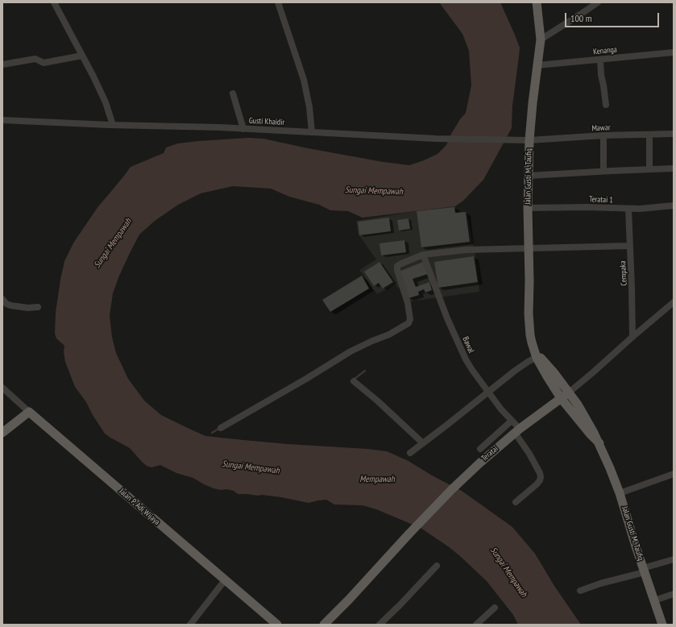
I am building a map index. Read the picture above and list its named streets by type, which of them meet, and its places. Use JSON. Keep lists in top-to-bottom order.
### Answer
{
  "streets": {
    "main road": ["Jalan Gusti M. Taufiq", "Teratai", "Jalan P. Adi Wijaya"],
    "street": [
      "Kenanga",
      "Gusti Khaidir",
      "Mawar",
      "Teratai 1",
      "Cempaka",
      "Bawal"
    ]
  },
  "crossings": [
    ["Kenanga", "Jalan Gusti M. Taufiq"],
    ["Gusti Khaidir", "Mawar"],
    ["Gusti Khaidir", "Jalan Gusti M. Taufiq"],
    ["Mawar", "Jalan Gusti M. Taufiq"],
    ["Jalan Gusti M. Taufiq", "Teratai 1"],
    ["Jalan Gusti M. Taufiq", "Teratai"],
    ["Teratai 1", "Cempaka"],
    ["Cempaka", "Teratai"],
    ["Bawal", "Teratai"]
  ],
  "water": ["Sungai Mempawah", "Mempawah"],
  "scale_bar": "100 m"
}
